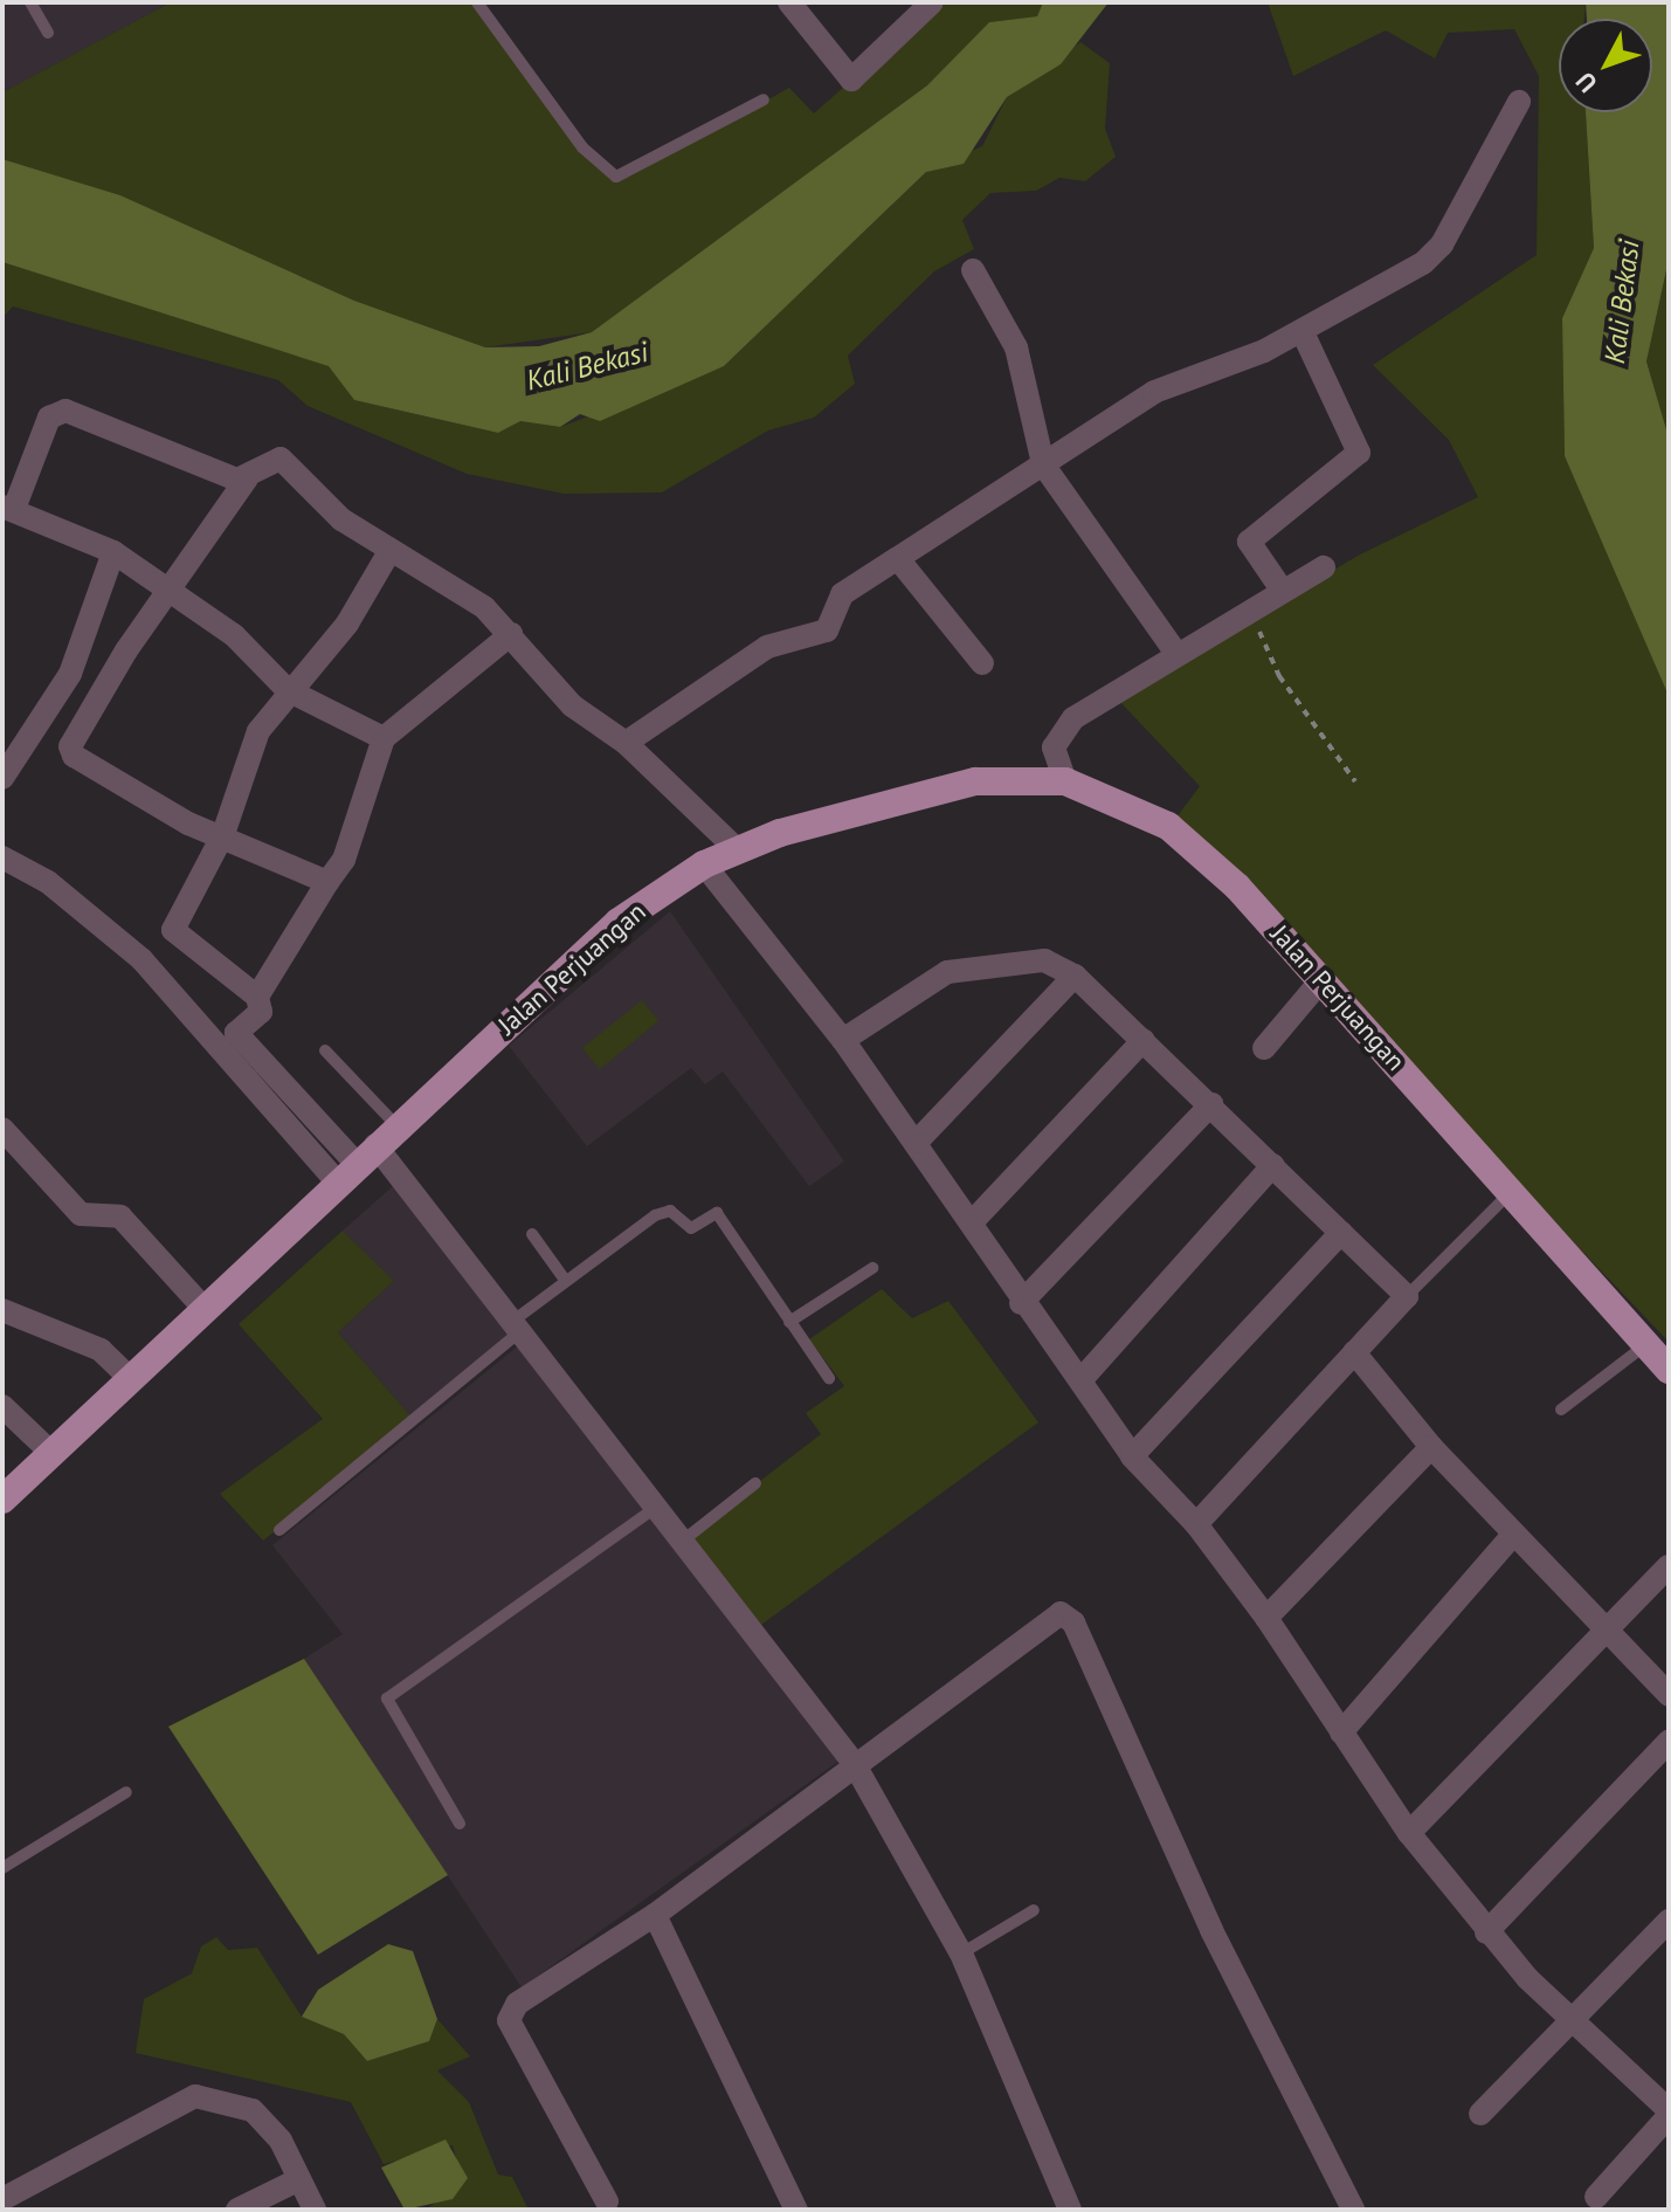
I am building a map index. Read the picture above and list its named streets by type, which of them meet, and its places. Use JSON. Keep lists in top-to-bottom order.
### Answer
{
  "streets": {
    "main road": ["Jalan Perjuangan"]
  },
  "water": ["Kali Bekasi"],
  "north": "bottom left"
}
